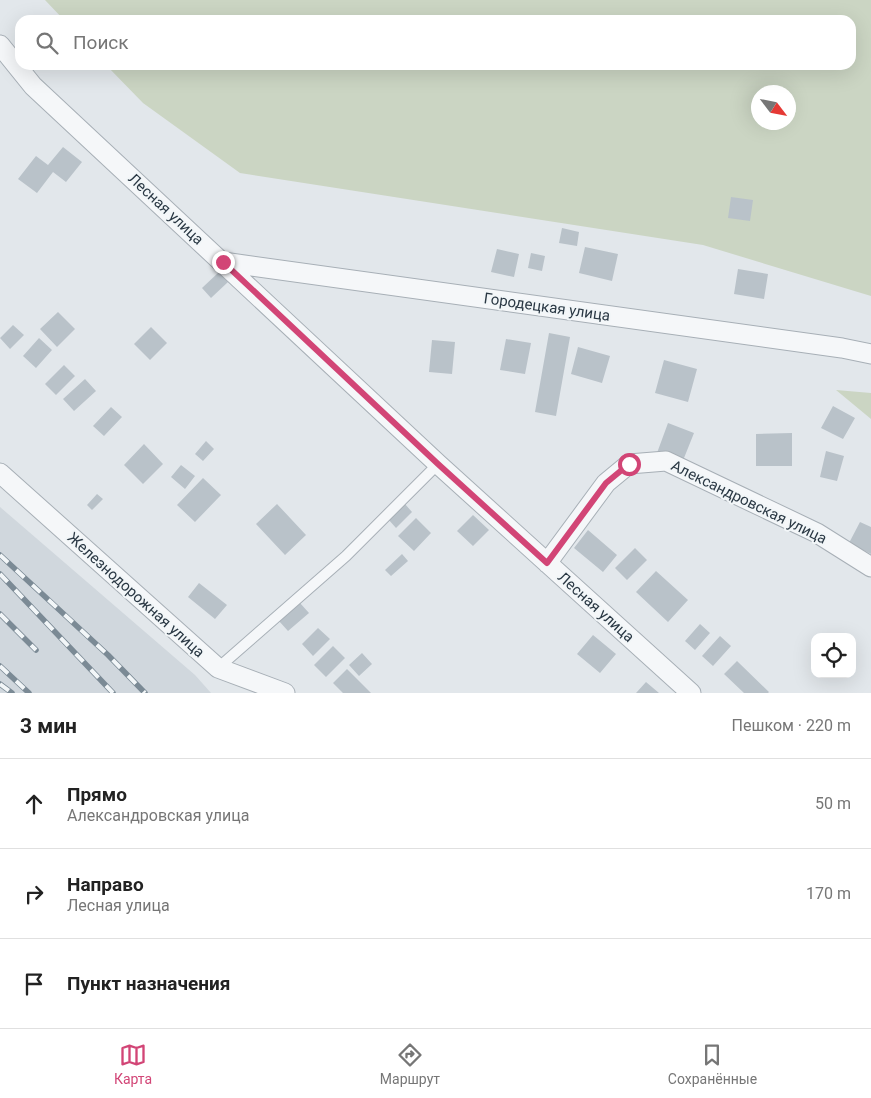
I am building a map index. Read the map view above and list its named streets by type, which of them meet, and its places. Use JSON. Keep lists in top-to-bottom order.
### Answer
{
  "streets": {
    "street": [
      "Лесная улица",
      "Городецкая улица",
      "Александровская улица",
      "Железнодорожная улица"
    ]
  },
  "crossings": [
    ["Лесная улица", "Городецкая улица"],
    ["Лесная улица", "Александровская улица"]
  ],
  "north": "bottom right",
  "page": {
    "search": "Поиск",
    "heading": ["3 мин", "Пешком · 220 m"],
    "list": [
      ["Прямо", "Александровская улица", "50 m"],
      ["Направо", "Лесная улица", "170 m"],
      "Пункт назначения"
    ],
    "nav": ["Карта", "Маршрут", "Сохранённые"]
  }
}
